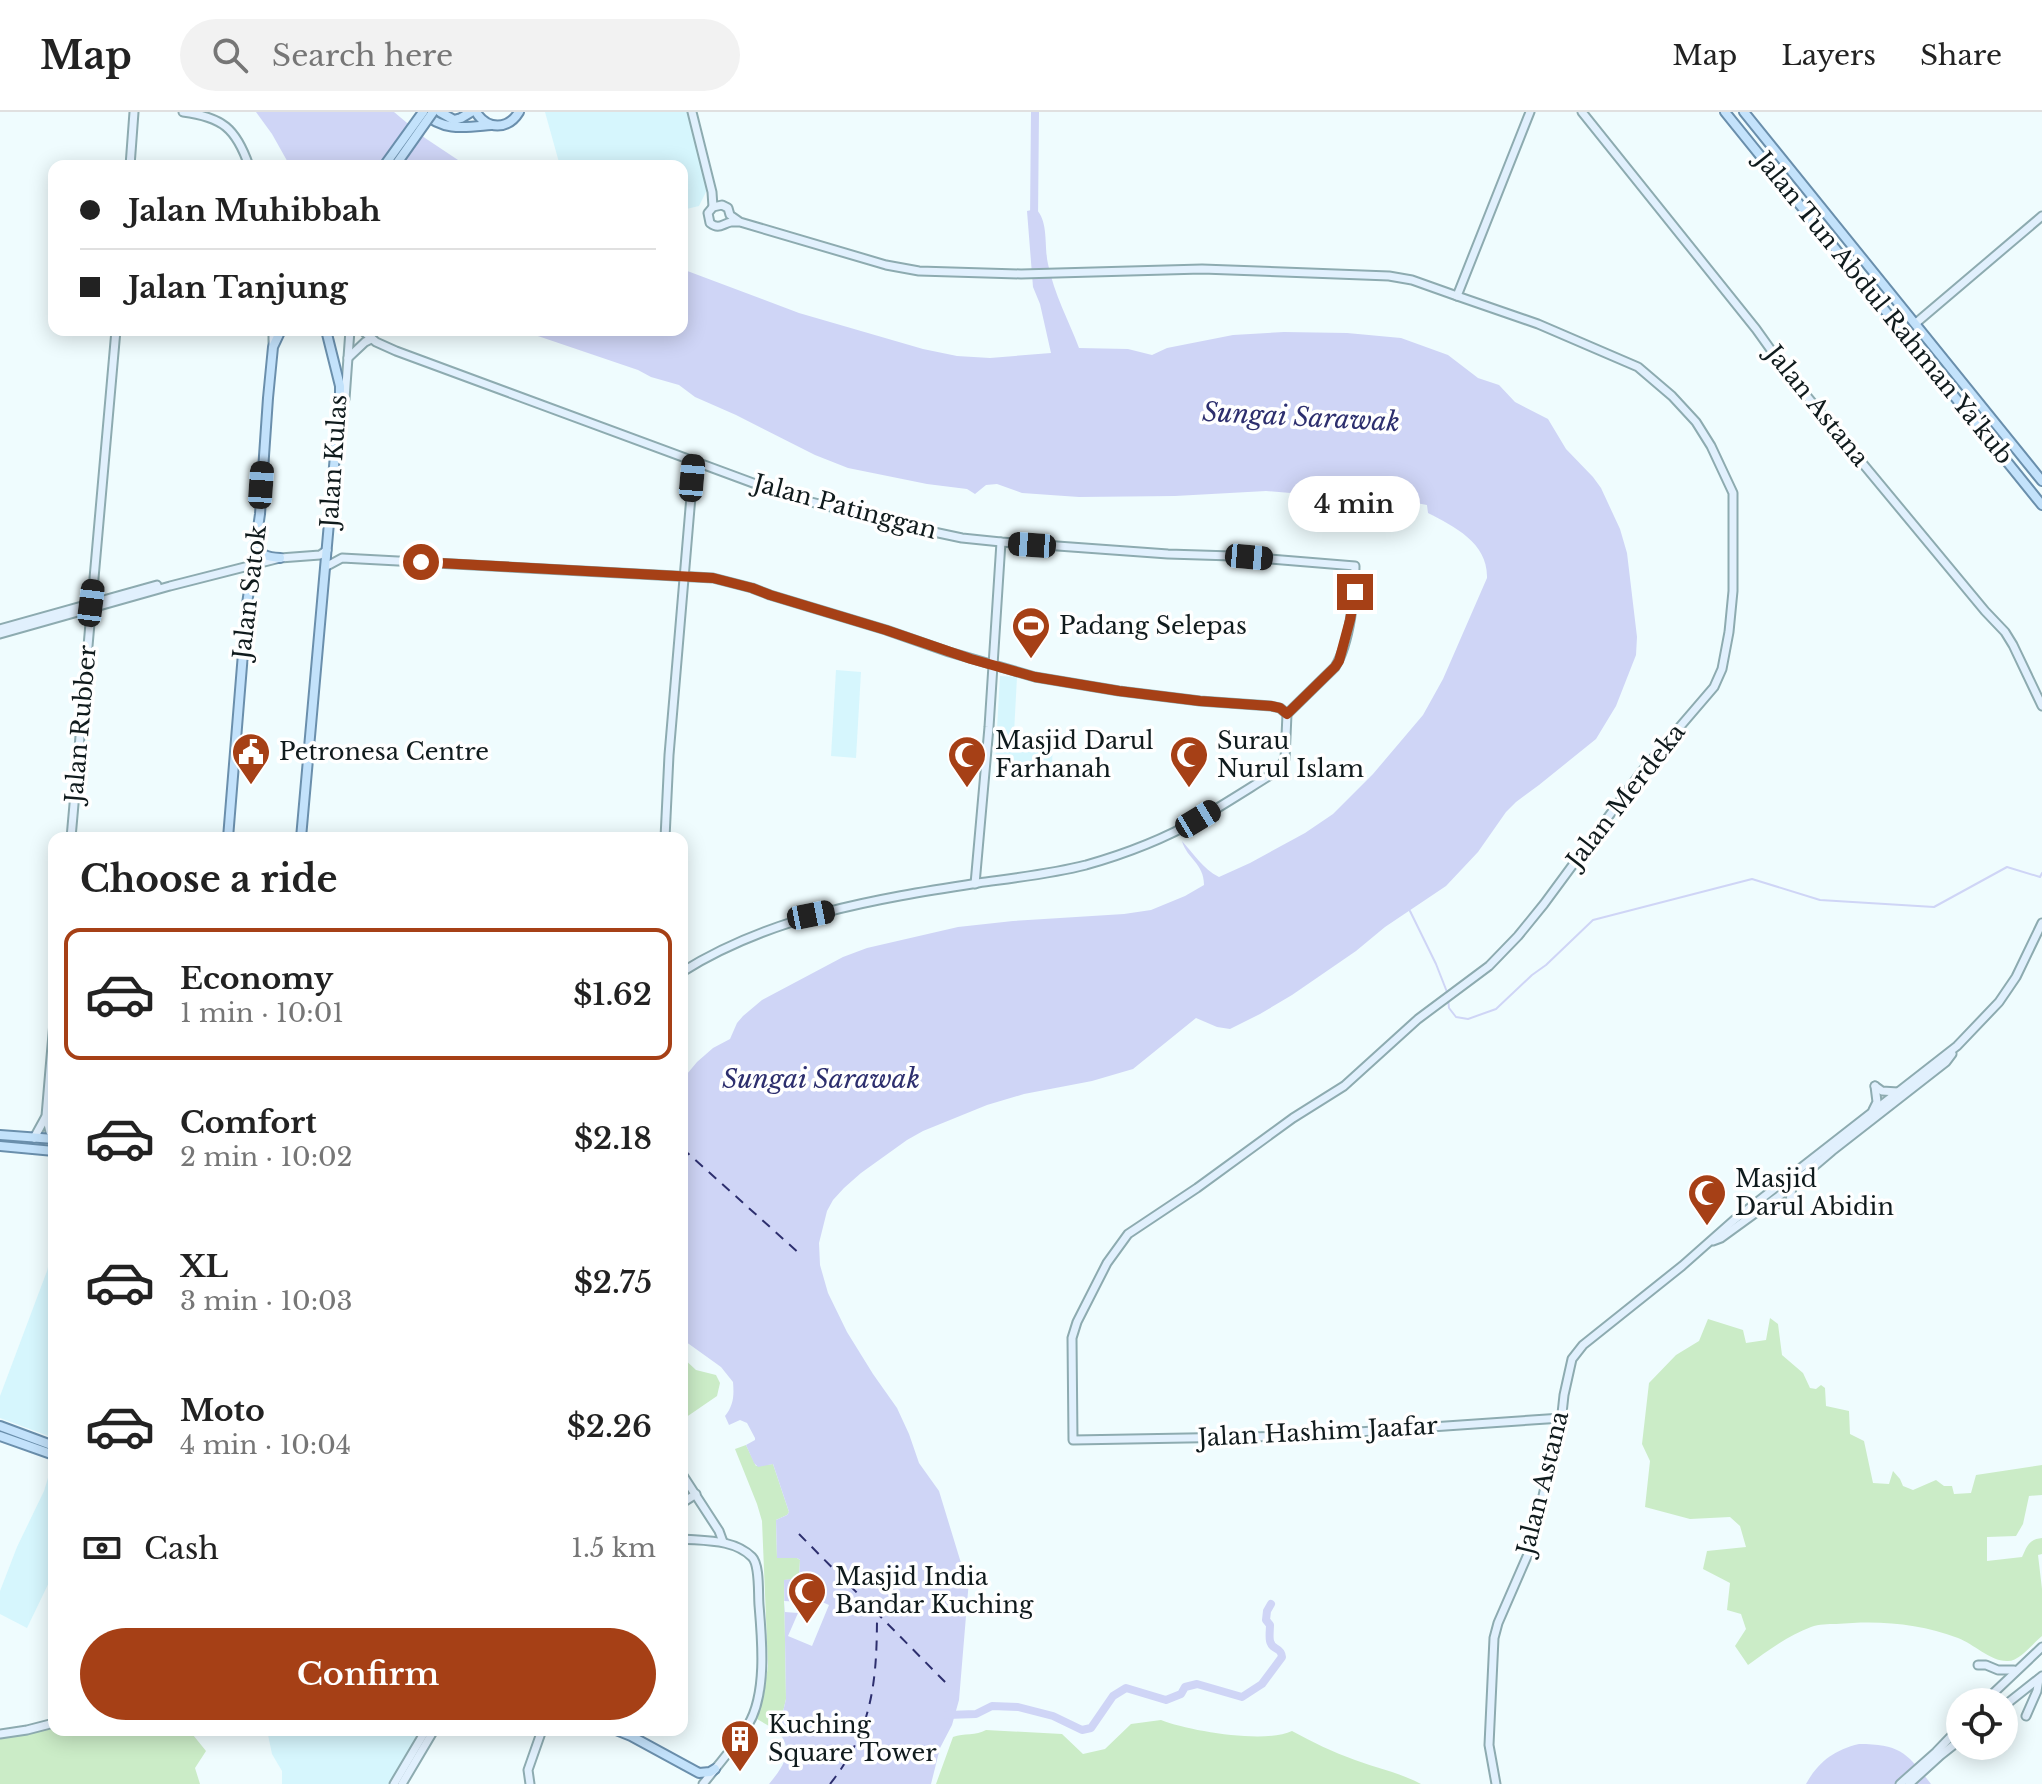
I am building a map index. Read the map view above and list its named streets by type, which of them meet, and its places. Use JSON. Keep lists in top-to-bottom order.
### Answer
{
  "streets": {
    "main road": [
      "Jalan Tun Abdul Rahman Ya'kub",
      "Jalan Astana",
      "Jalan Kulas",
      "Jalan Patinggan",
      "Jalan Satok",
      "Jalan Rubber",
      "Jalan Merdeka",
      "Jalan Hashim Jaafar"
    ]
  },
  "crossings": [
    ["Jalan Astana", "Jalan Hashim Jaafar"],
    ["Jalan Merdeka", "Jalan Hashim Jaafar"]
  ],
  "water": ["Sungai Sarawak"],
  "places": {
    "sports": ["Padang Selepas"],
    "public building": ["Petronesa Centre"],
    "mosque": [
      "Masjid Darul Farhanah",
      "Surau Nurul Islam",
      "Masjid Darul Abidin",
      "Masjid India Bandar Kuching"
    ],
    "building": ["Kuching Square Tower"]
  },
  "page": {
    "header": "Map",
    "search": "Search here",
    "nav": ["Map", "Layers", "Share"],
    "banner": ["Jalan Muhibbah", "Jalan Tanjung"],
    "bubble": "4 min",
    "heading": "Choose a ride",
    "list": [
      {
        "name": "Economy",
        "note": "1 min · 10:01",
        "value": "$1.62"
      },
      {
        "name": "Comfort",
        "note": "2 min · 10:02",
        "value": "$2.18"
      },
      {
        "name": "XL",
        "note": "3 min · 10:03",
        "value": "$2.75"
      },
      {
        "name": "Moto",
        "note": "4 min · 10:04",
        "value": "$2.26"
      }
    ],
    "pay": ["Cash", "1.5 km"],
    "buttons": "Confirm"
  }
}
